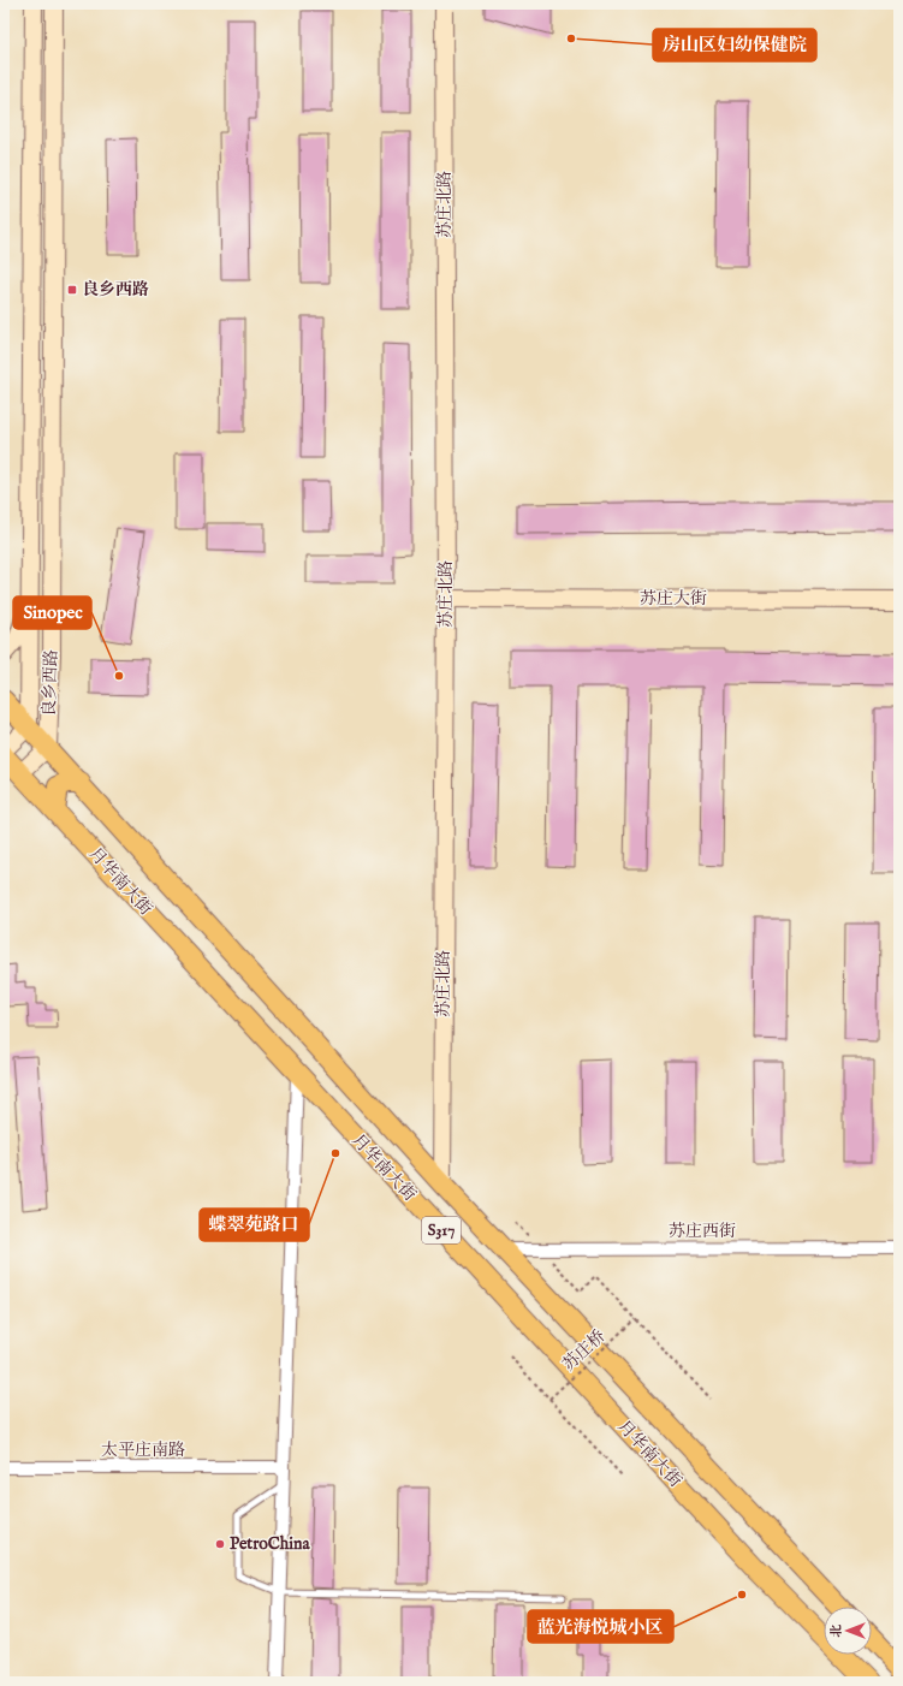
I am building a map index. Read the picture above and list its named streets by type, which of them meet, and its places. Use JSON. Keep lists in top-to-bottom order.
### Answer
{
  "streets": {
    "main road": [
      "苏庄北路",
      "苏庄大街",
      "良乡西路",
      "月华南大街",
      "S317"
    ],
    "street": ["苏庄西街", "太平庄南路"],
    "path": ["苏庄桥"]
  },
  "crossings": [
    ["苏庄北路", "苏庄大街"],
    ["苏庄北路", "月华南大街"],
    ["良乡西路", "月华南大街"],
    ["良乡西路", "S317"],
    ["月华南大街", "S317"],
    ["月华南大街", "苏庄西街"]
  ],
  "places": {
    "other": [
      "房山区妇幼保健院",
      "Sinopec",
      "蝶翠苑路口",
      "PetroChina",
      "蓝光海悦城小区"
    ],
    "transit": ["良乡西路"]
  },
  "north": "left"
}
